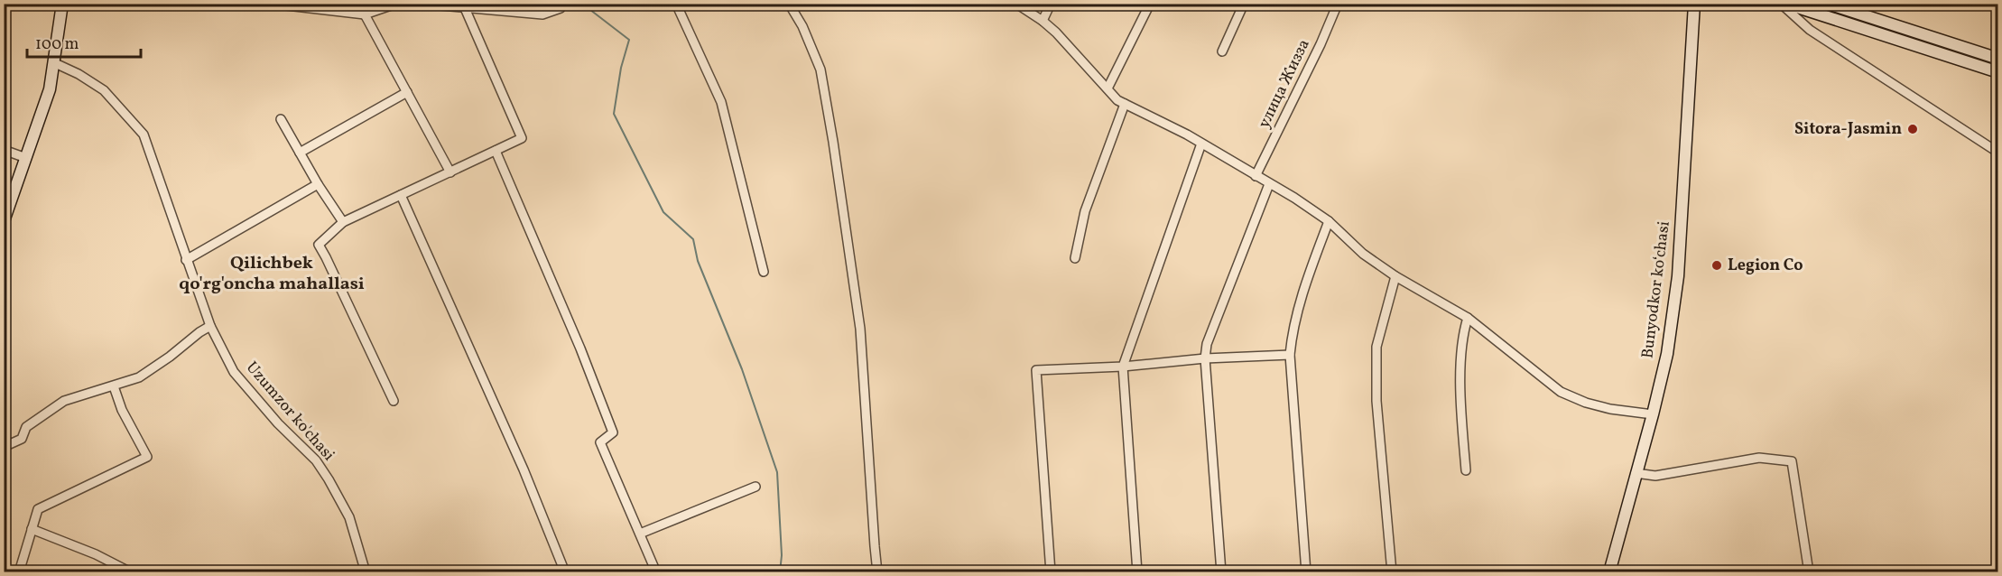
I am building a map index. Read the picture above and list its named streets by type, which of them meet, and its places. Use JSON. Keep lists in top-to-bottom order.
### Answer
{
  "streets": {
    "main road": ["Bunyodkor koʻchasi"],
    "street": ["улица Жизза", "Uzumzor ko'chasi"]
  },
  "districts": ["Qilichbek qo'rg'oncha mahallasi"],
  "places": ["Sitora-Jasmin", "Legion Co"],
  "scale_bar": "100 m"
}
